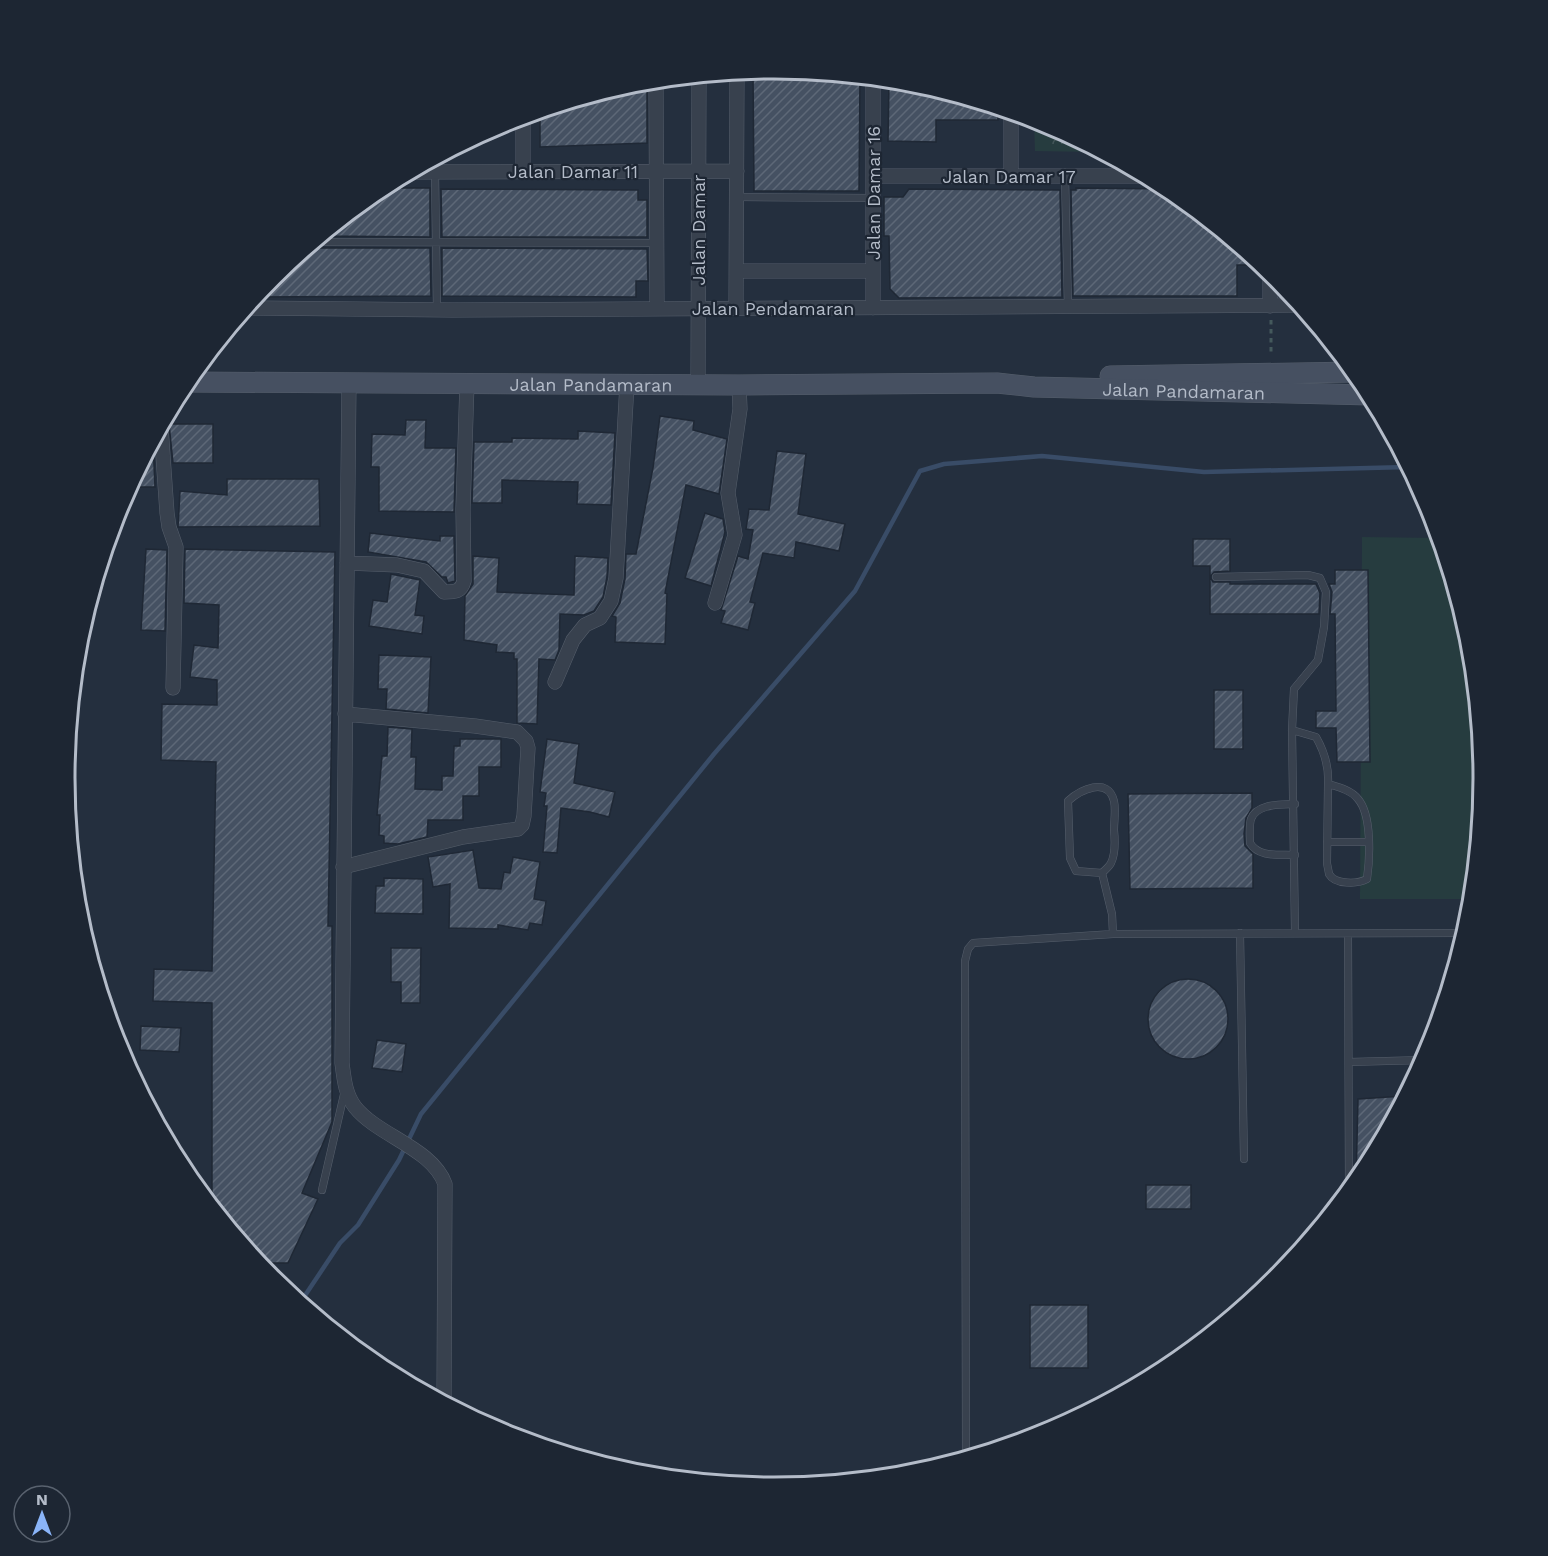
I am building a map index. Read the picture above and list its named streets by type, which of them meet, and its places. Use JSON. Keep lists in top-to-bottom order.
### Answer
{
  "streets": {
    "main road": ["Jalan Pandamaran"],
    "street": [
      "Jalan Damar 11",
      "Jalan Damar 17",
      "Jalan Damar 16",
      "Jalan Damar",
      "Jalan Pendamaran"
    ]
  },
  "crossings": [
    ["Jalan Damar 11", "Jalan Damar"],
    ["Jalan Damar 17", "Jalan Damar 16"],
    ["Jalan Damar 16", "Jalan Pendamaran"],
    ["Jalan Damar", "Jalan Pendamaran"],
    ["Jalan Damar", "Jalan Pandamaran"]
  ],
  "north": "top"
}
